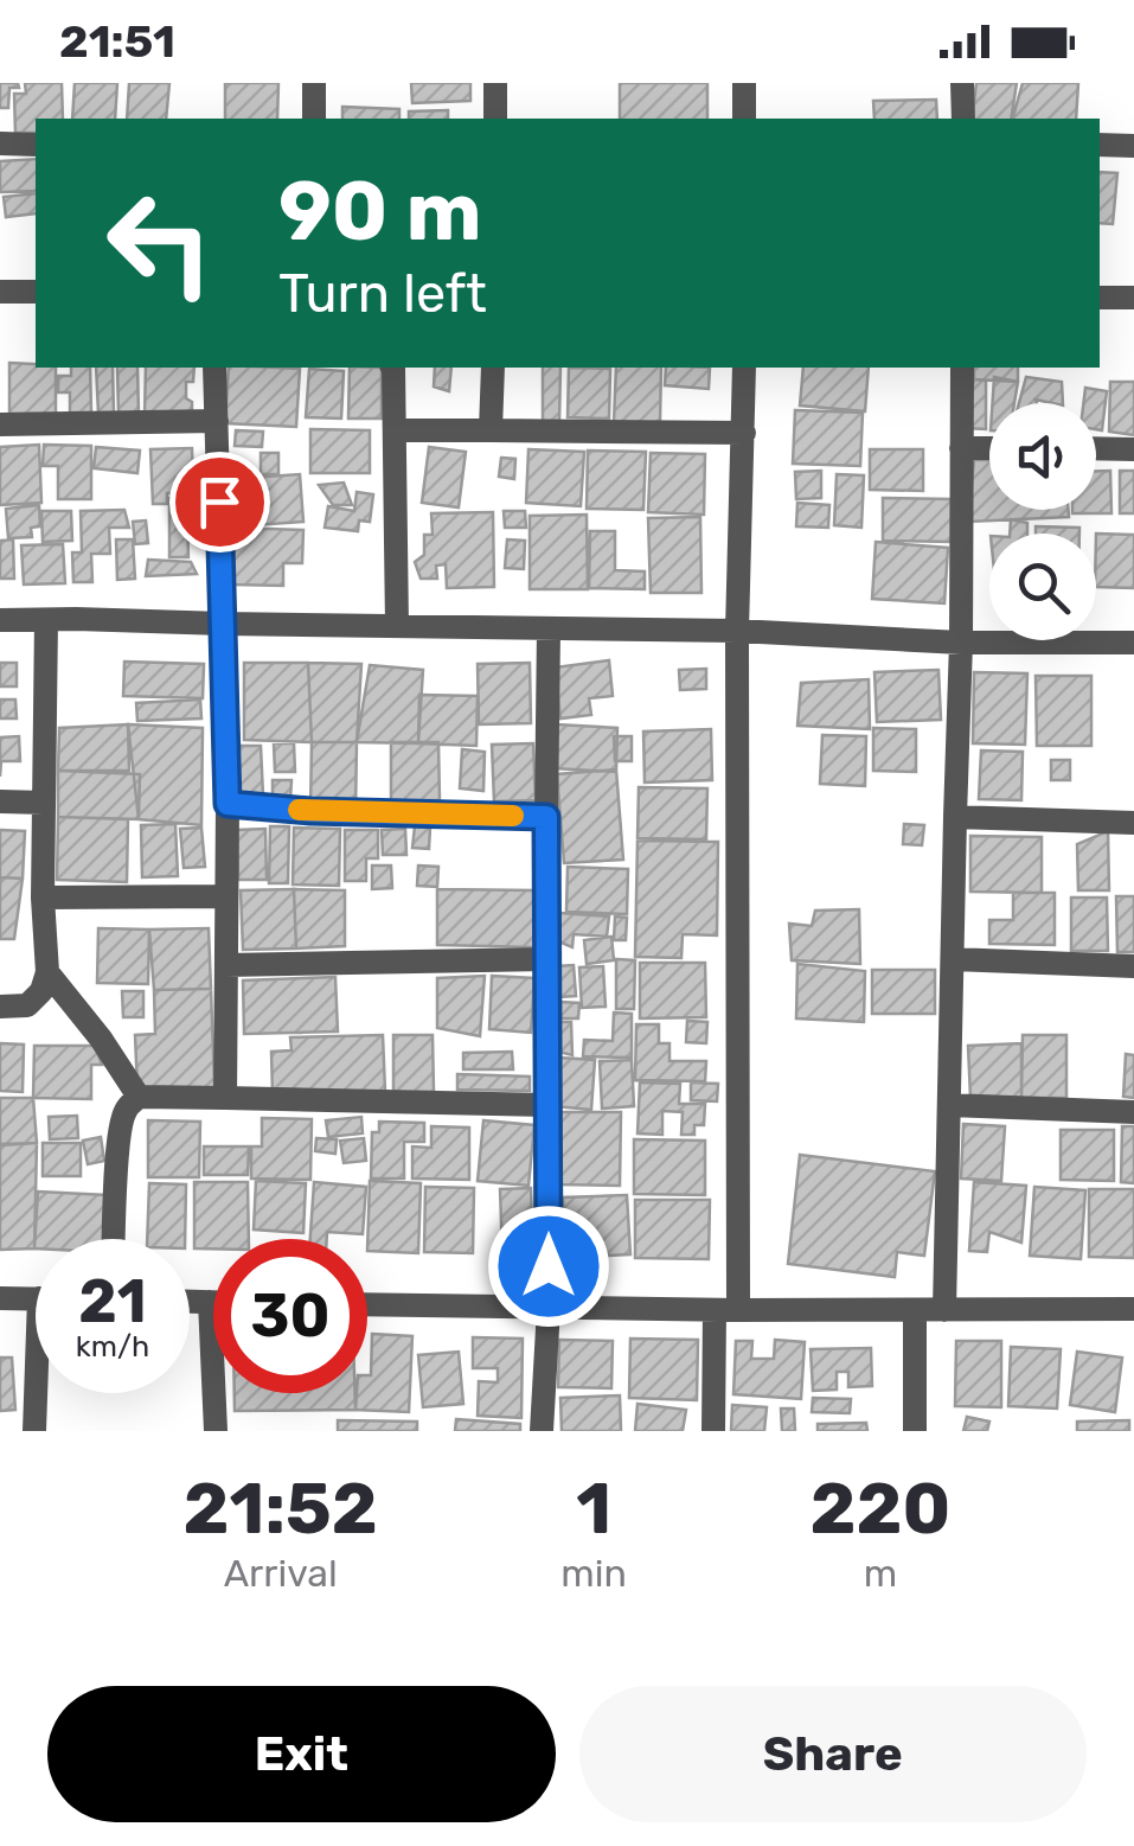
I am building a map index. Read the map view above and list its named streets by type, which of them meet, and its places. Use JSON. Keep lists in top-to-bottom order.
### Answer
{
  "page": {
    "status": "21:51",
    "turn": ["90 m", "Turn left"],
    "speed": "21 km/h",
    "limit": "30",
    "eta": [
      "21:52",
      "Arrival",
      "1",
      "min",
      "220",
      "m"
    ],
    "buttons": ["Exit", "Share"]
  }
}
